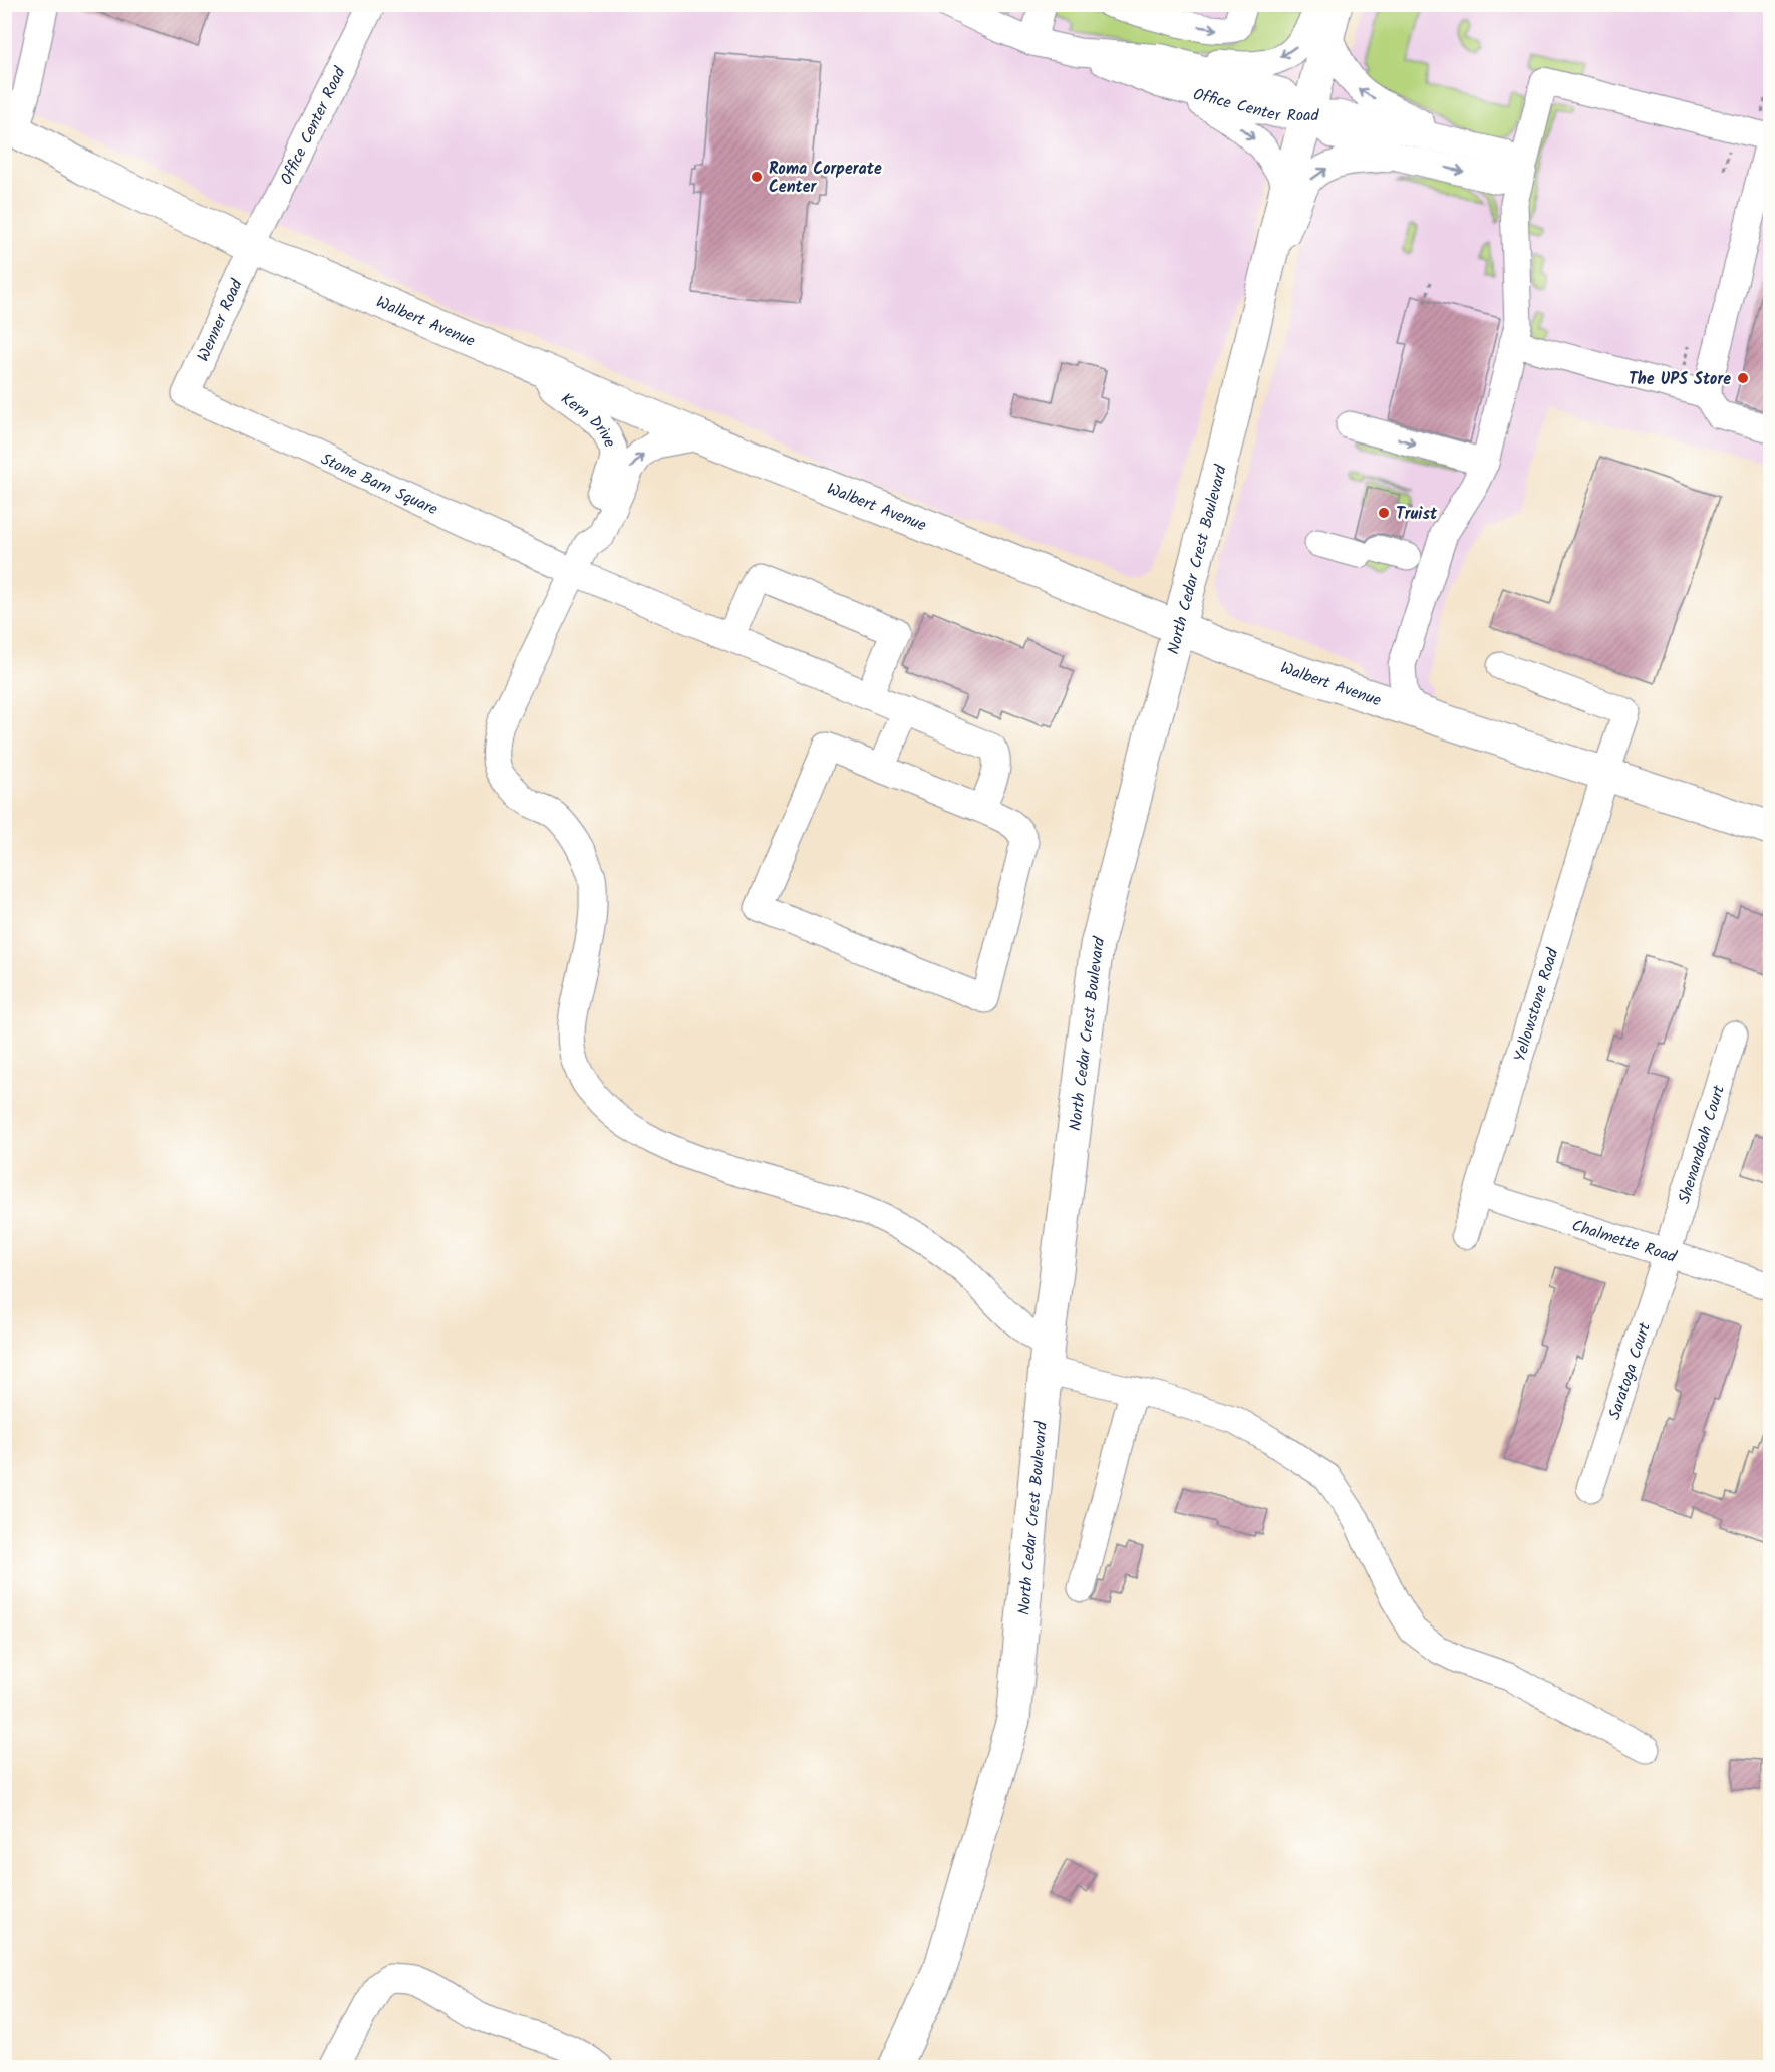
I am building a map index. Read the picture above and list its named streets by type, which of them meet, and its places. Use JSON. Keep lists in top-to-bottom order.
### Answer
{
  "streets": {
    "main road": ["Walbert Avenue", "North Cedar Crest Boulevard"],
    "street": [
      "Office Center Road",
      "Wenner Road",
      "Kern Drive",
      "Stone Barn Square",
      "Yellowstone Road",
      "Shenandoah Court",
      "Chalmette Road",
      "Saratoga Court"
    ]
  },
  "crossings": [
    ["Office Center Road", "Wenner Road"],
    ["Office Center Road", "Walbert Avenue"],
    ["Office Center Road", "North Cedar Crest Boulevard"],
    ["Wenner Road", "Walbert Avenue"],
    ["Wenner Road", "Stone Barn Square"],
    ["Walbert Avenue", "Kern Drive"],
    ["Walbert Avenue", "North Cedar Crest Boulevard"],
    ["Walbert Avenue", "Yellowstone Road"],
    ["Kern Drive", "Stone Barn Square"],
    ["Kern Drive", "North Cedar Crest Boulevard"],
    ["Yellowstone Road", "Chalmette Road"],
    ["Shenandoah Court", "Chalmette Road"],
    ["Shenandoah Court", "Saratoga Court"],
    ["Chalmette Road", "Saratoga Court"]
  ],
  "places": ["Roma Corperate Center", "The UPS Store", "Truist"]
}
